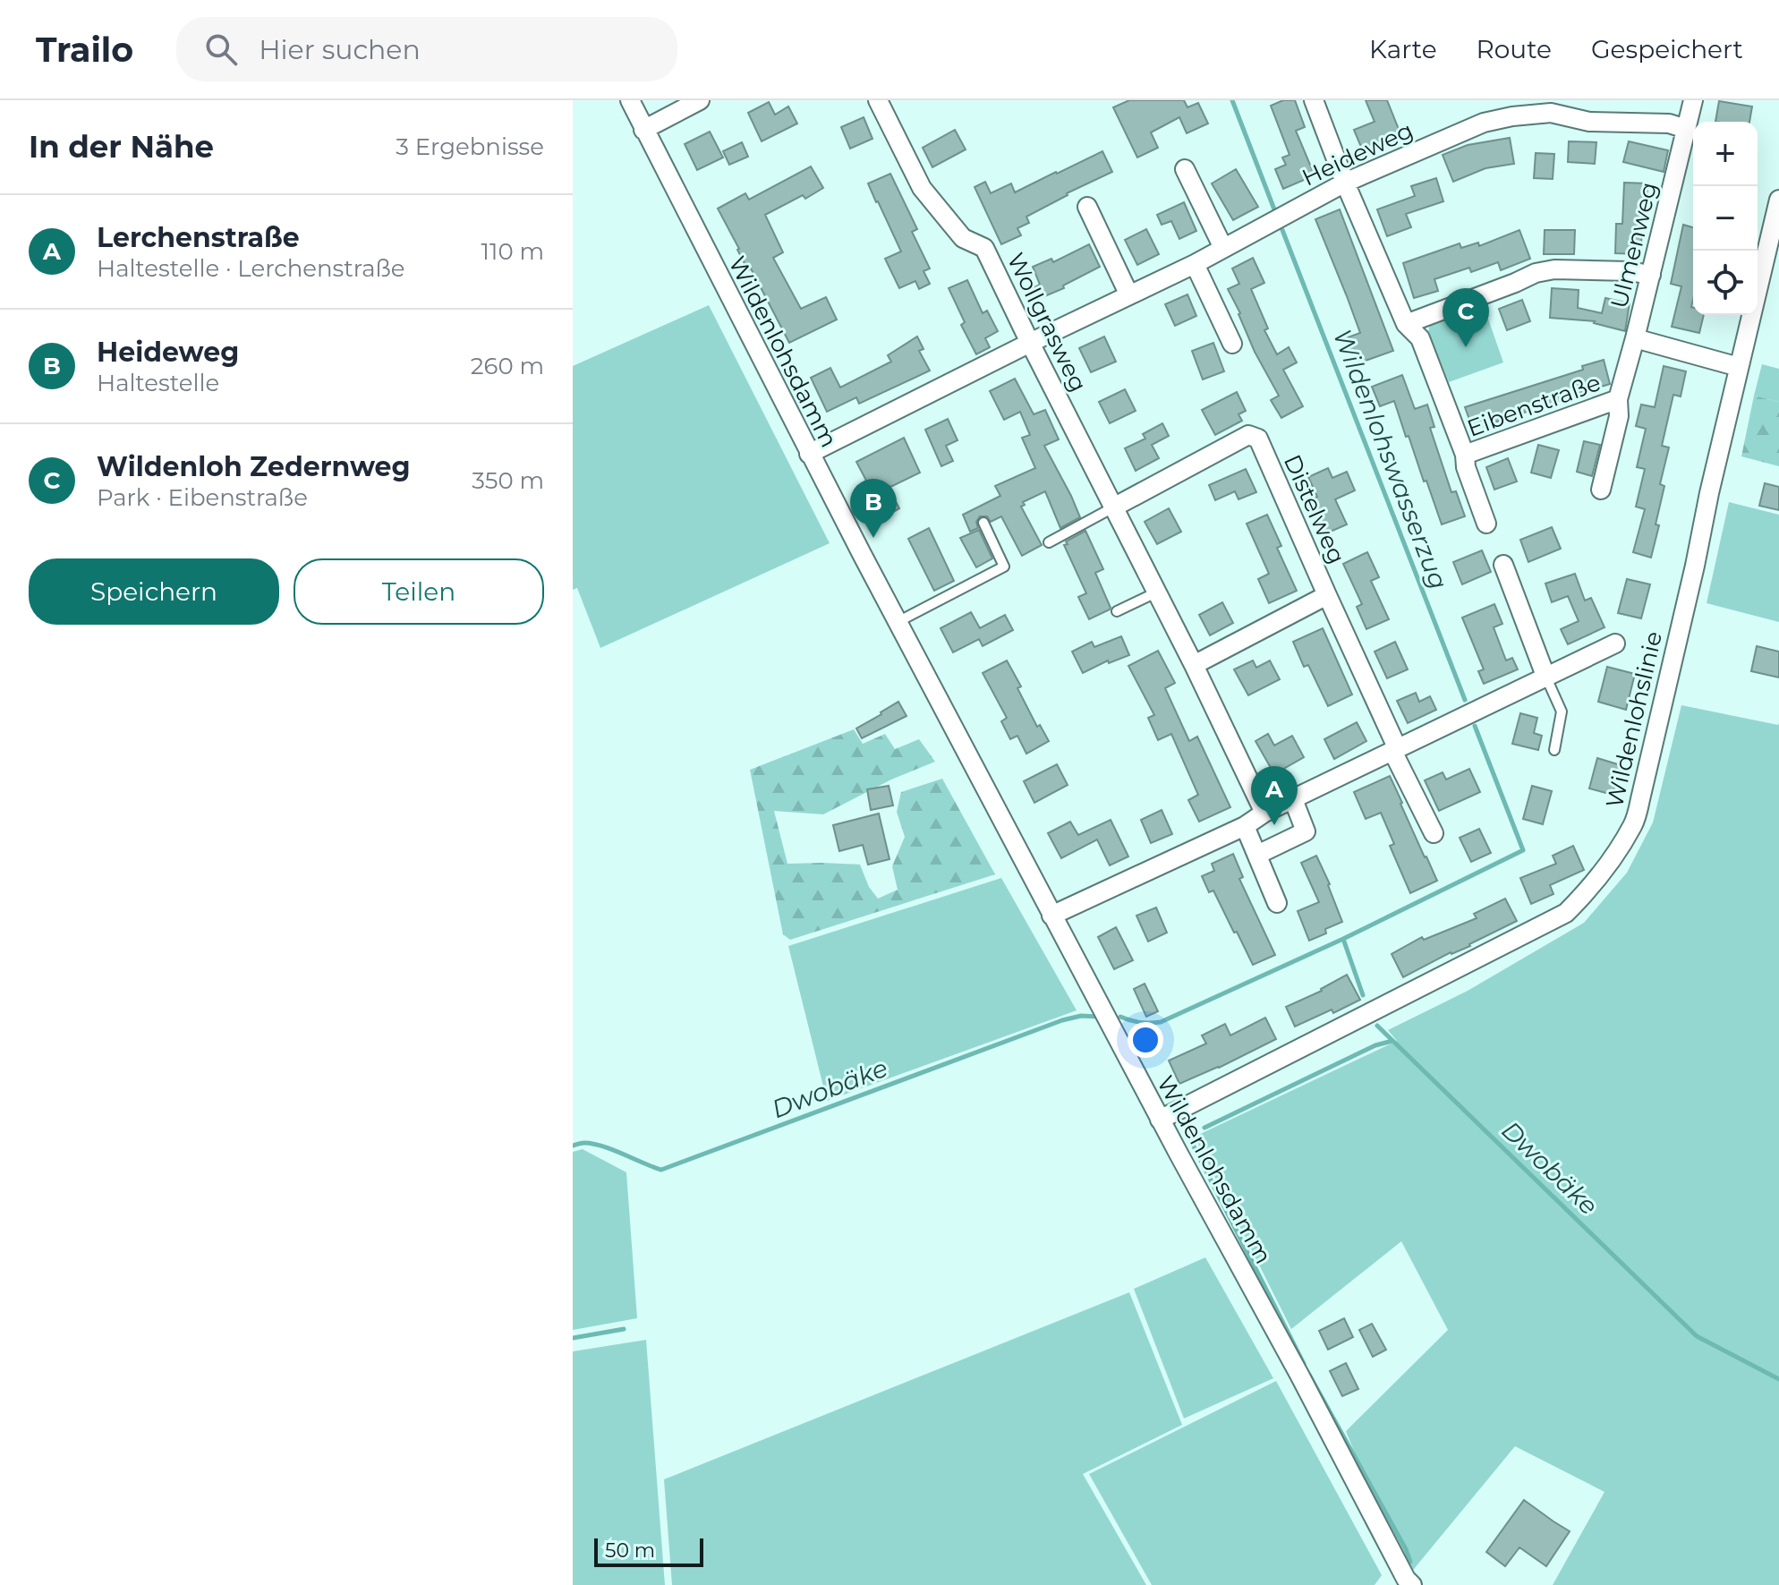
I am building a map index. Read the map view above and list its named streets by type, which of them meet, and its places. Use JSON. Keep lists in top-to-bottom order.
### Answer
{
  "streets": {
    "street": [
      "Heideweg",
      "Ulmenweg",
      "Wollgrasweg",
      "Wildenlohsdamm",
      "Eibenstraße",
      "Distelweg",
      "Wildenlohslinie"
    ]
  },
  "crossings": [
    ["Heideweg", "Ulmenweg"],
    ["Heideweg", "Wollgrasweg"],
    ["Heideweg", "Wildenlohsdamm"],
    ["Heideweg", "Eibenstraße"],
    ["Ulmenweg", "Eibenstraße"],
    ["Ulmenweg", "Wildenlohslinie"],
    ["Wollgrasweg", "Distelweg"],
    ["Wildenlohsdamm", "Wildenlohslinie"]
  ],
  "water": ["Wildenlohswasserzug", "Dwobäke"],
  "scale_bar": "50 m",
  "page": {
    "header": "Trailo",
    "search": "Hier suchen",
    "nav": ["Karte", "Route", "Gespeichert"],
    "heading": ["In der Nähe", "3 Ergebnisse"],
    "map_buttons": ["+", "−"],
    "list": [
      {
        "mark": "A",
        "name": "Lerchenstraße",
        "note": "Haltestelle · Lerchenstraße",
        "value": "110 m"
      },
      {
        "mark": "B",
        "name": "Heideweg",
        "note": "Haltestelle",
        "value": "260 m"
      },
      {
        "mark": "C",
        "name": "Wildenloh Zedernweg",
        "note": "Park · Eibenstraße",
        "value": "350 m"
      }
    ],
    "pins": ["C", "B", "A"],
    "buttons": ["Speichern", "Teilen"],
    "scale": "50 m"
  }
}
